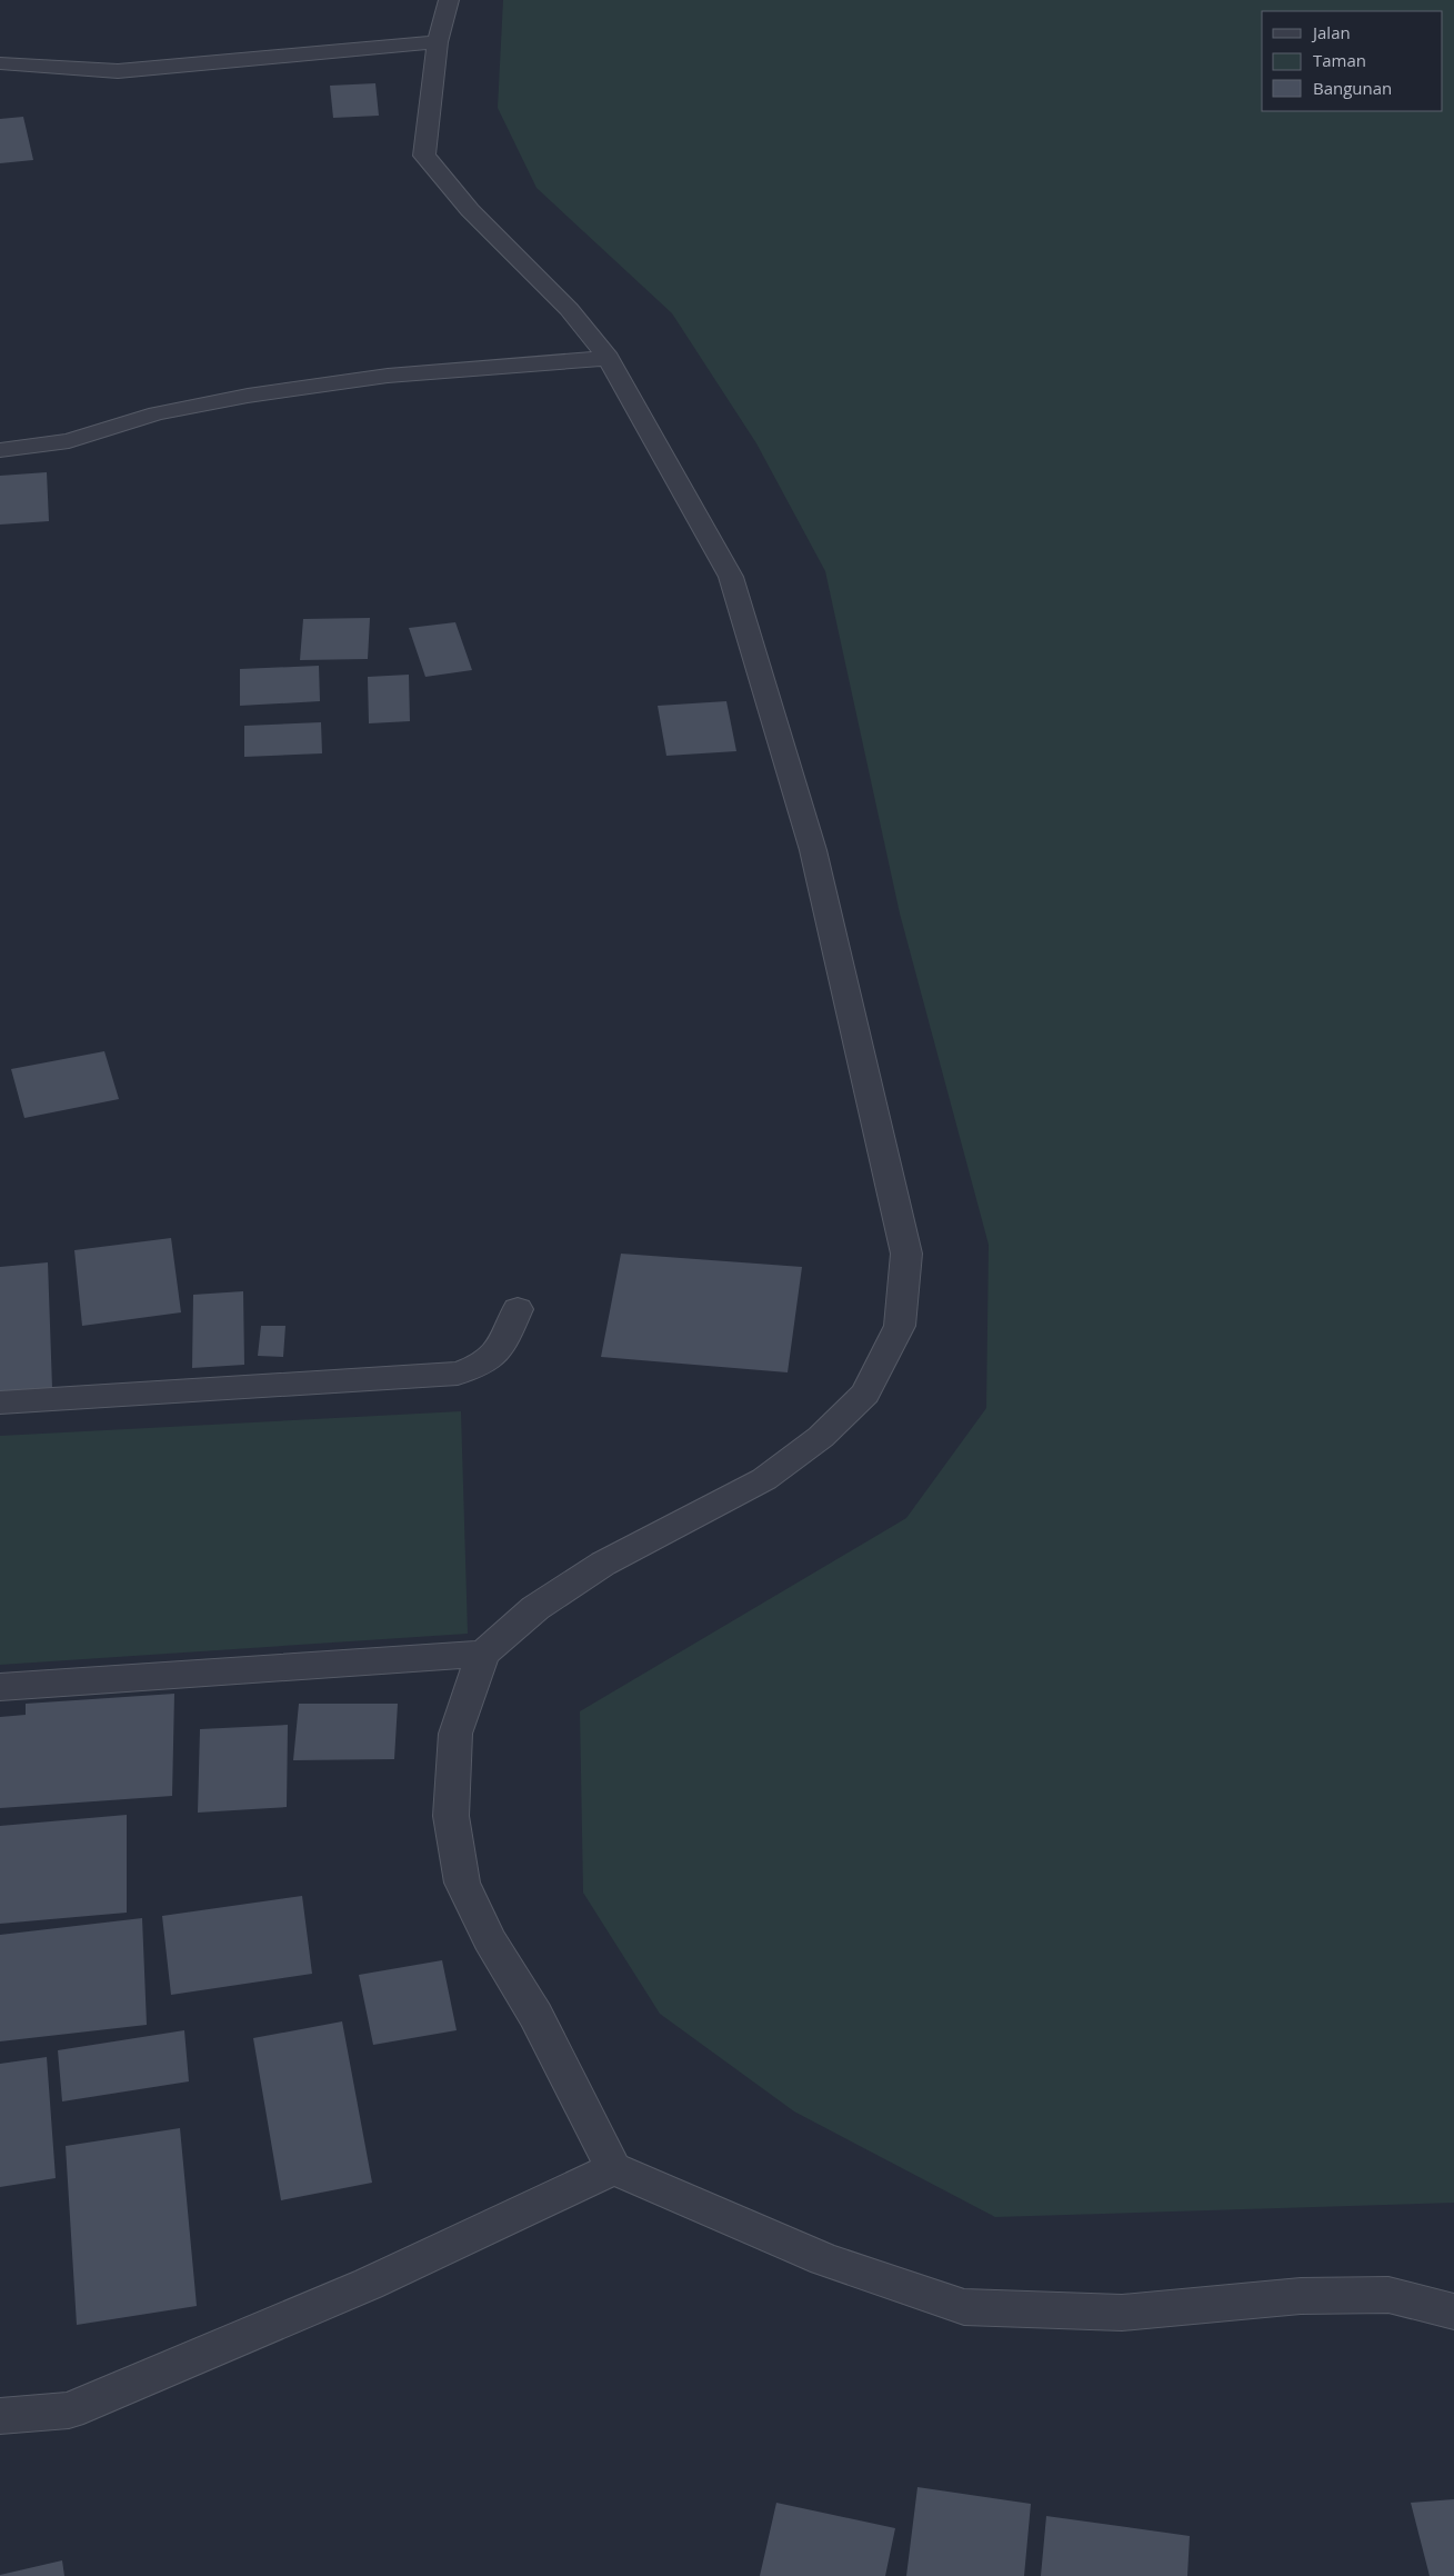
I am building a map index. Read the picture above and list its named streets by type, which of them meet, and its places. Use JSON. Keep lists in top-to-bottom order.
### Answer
{
  "legend": ["Jalan", "Taman", "Bangunan"]
}
